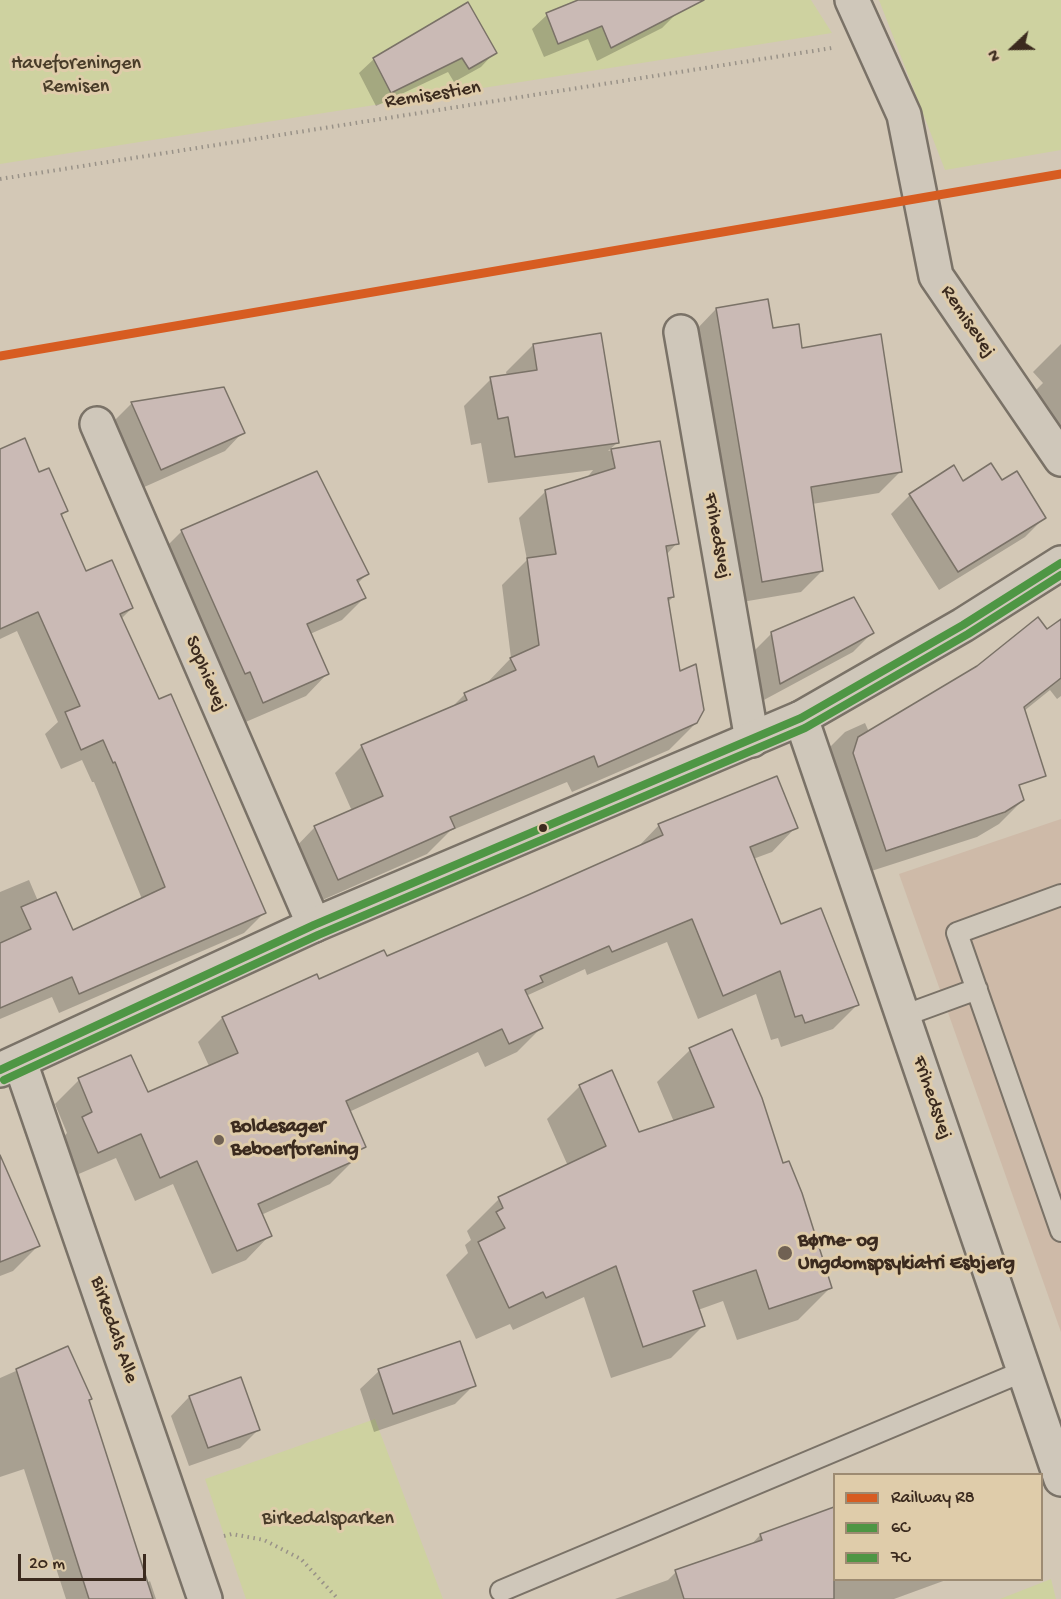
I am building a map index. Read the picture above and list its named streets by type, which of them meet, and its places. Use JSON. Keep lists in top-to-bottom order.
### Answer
{
  "streets": {
    "street": [
      "Remisevej",
      "Frihedsvej",
      "Sophievej",
      "Birkedals Alle"
    ],
    "path": ["Remisestien"]
  },
  "crossings": [
    ["Remisestien", "Remisevej"]
  ],
  "parks": ["Haveforeningen Remisen", "Birkedalsparken"],
  "places": ["Boldesager Beboerforening", "Børne- og Ungdomspsykiatri Esbjerg"],
  "lines": ["rail line R8", "transit line 6C", "transit line 7C"],
  "legend": ["Railway R8", "6C", "7C"],
  "scale_bar": "20 m",
  "north": "left"
}
